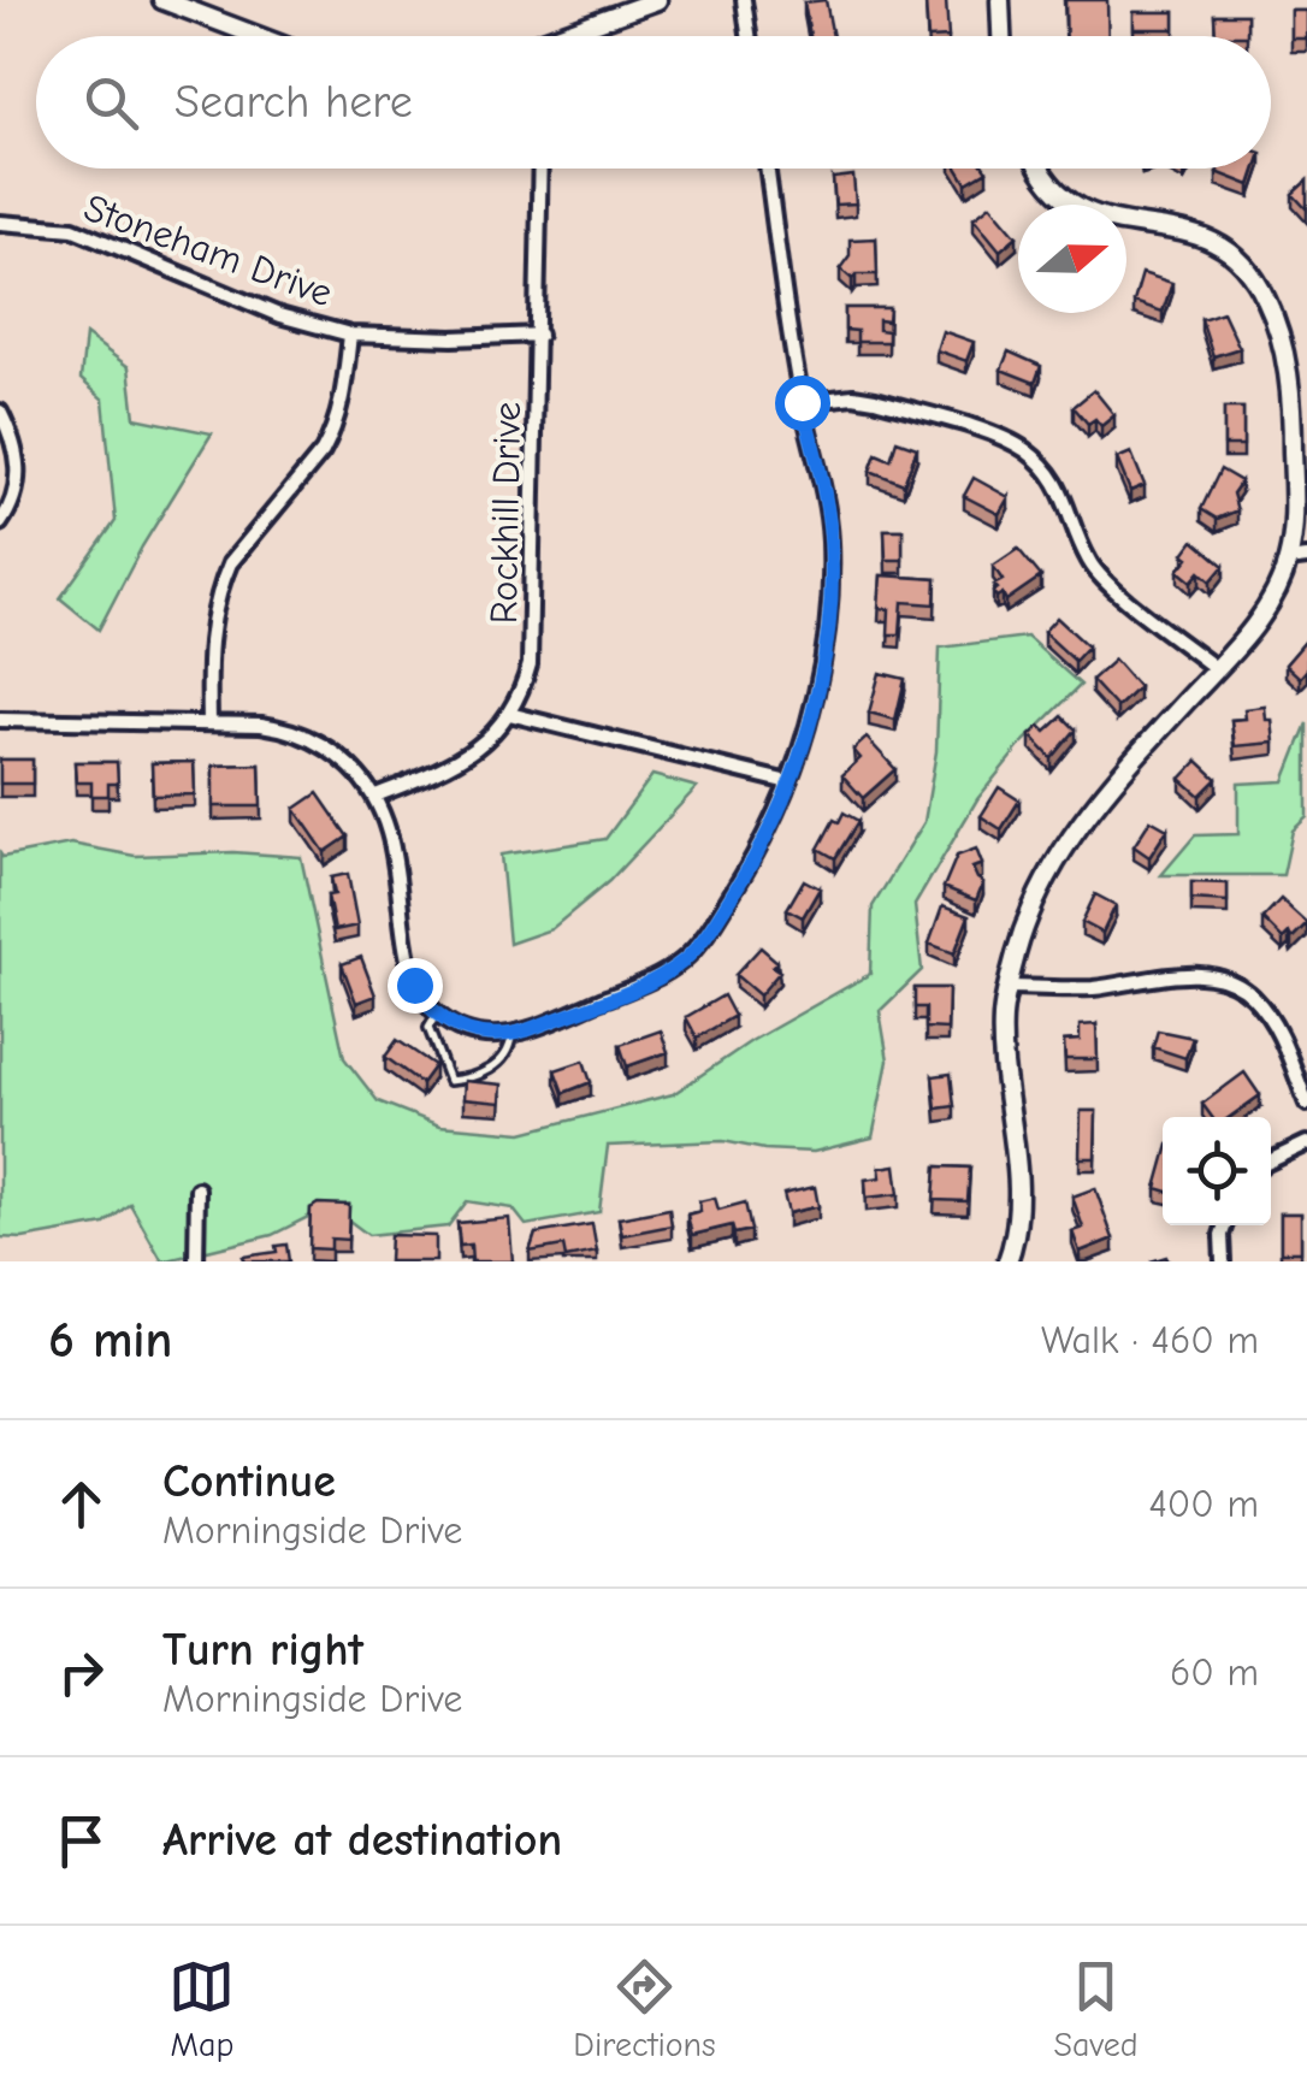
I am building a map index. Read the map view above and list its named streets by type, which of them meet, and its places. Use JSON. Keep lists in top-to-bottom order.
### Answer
{
  "streets": {
    "street": ["Stoneham Drive", "Rockhill Drive"]
  },
  "crossings": [
    ["Stoneham Drive", "Rockhill Drive"]
  ],
  "north": "right",
  "page": {
    "search": "Search here",
    "heading": ["6 min", "Walk · 460 m"],
    "list": [
      ["Continue", "Morningside Drive", "400 m"],
      ["Turn right", "Morningside Drive", "60 m"],
      "Arrive at destination"
    ],
    "nav": ["Map", "Directions", "Saved"]
  }
}
